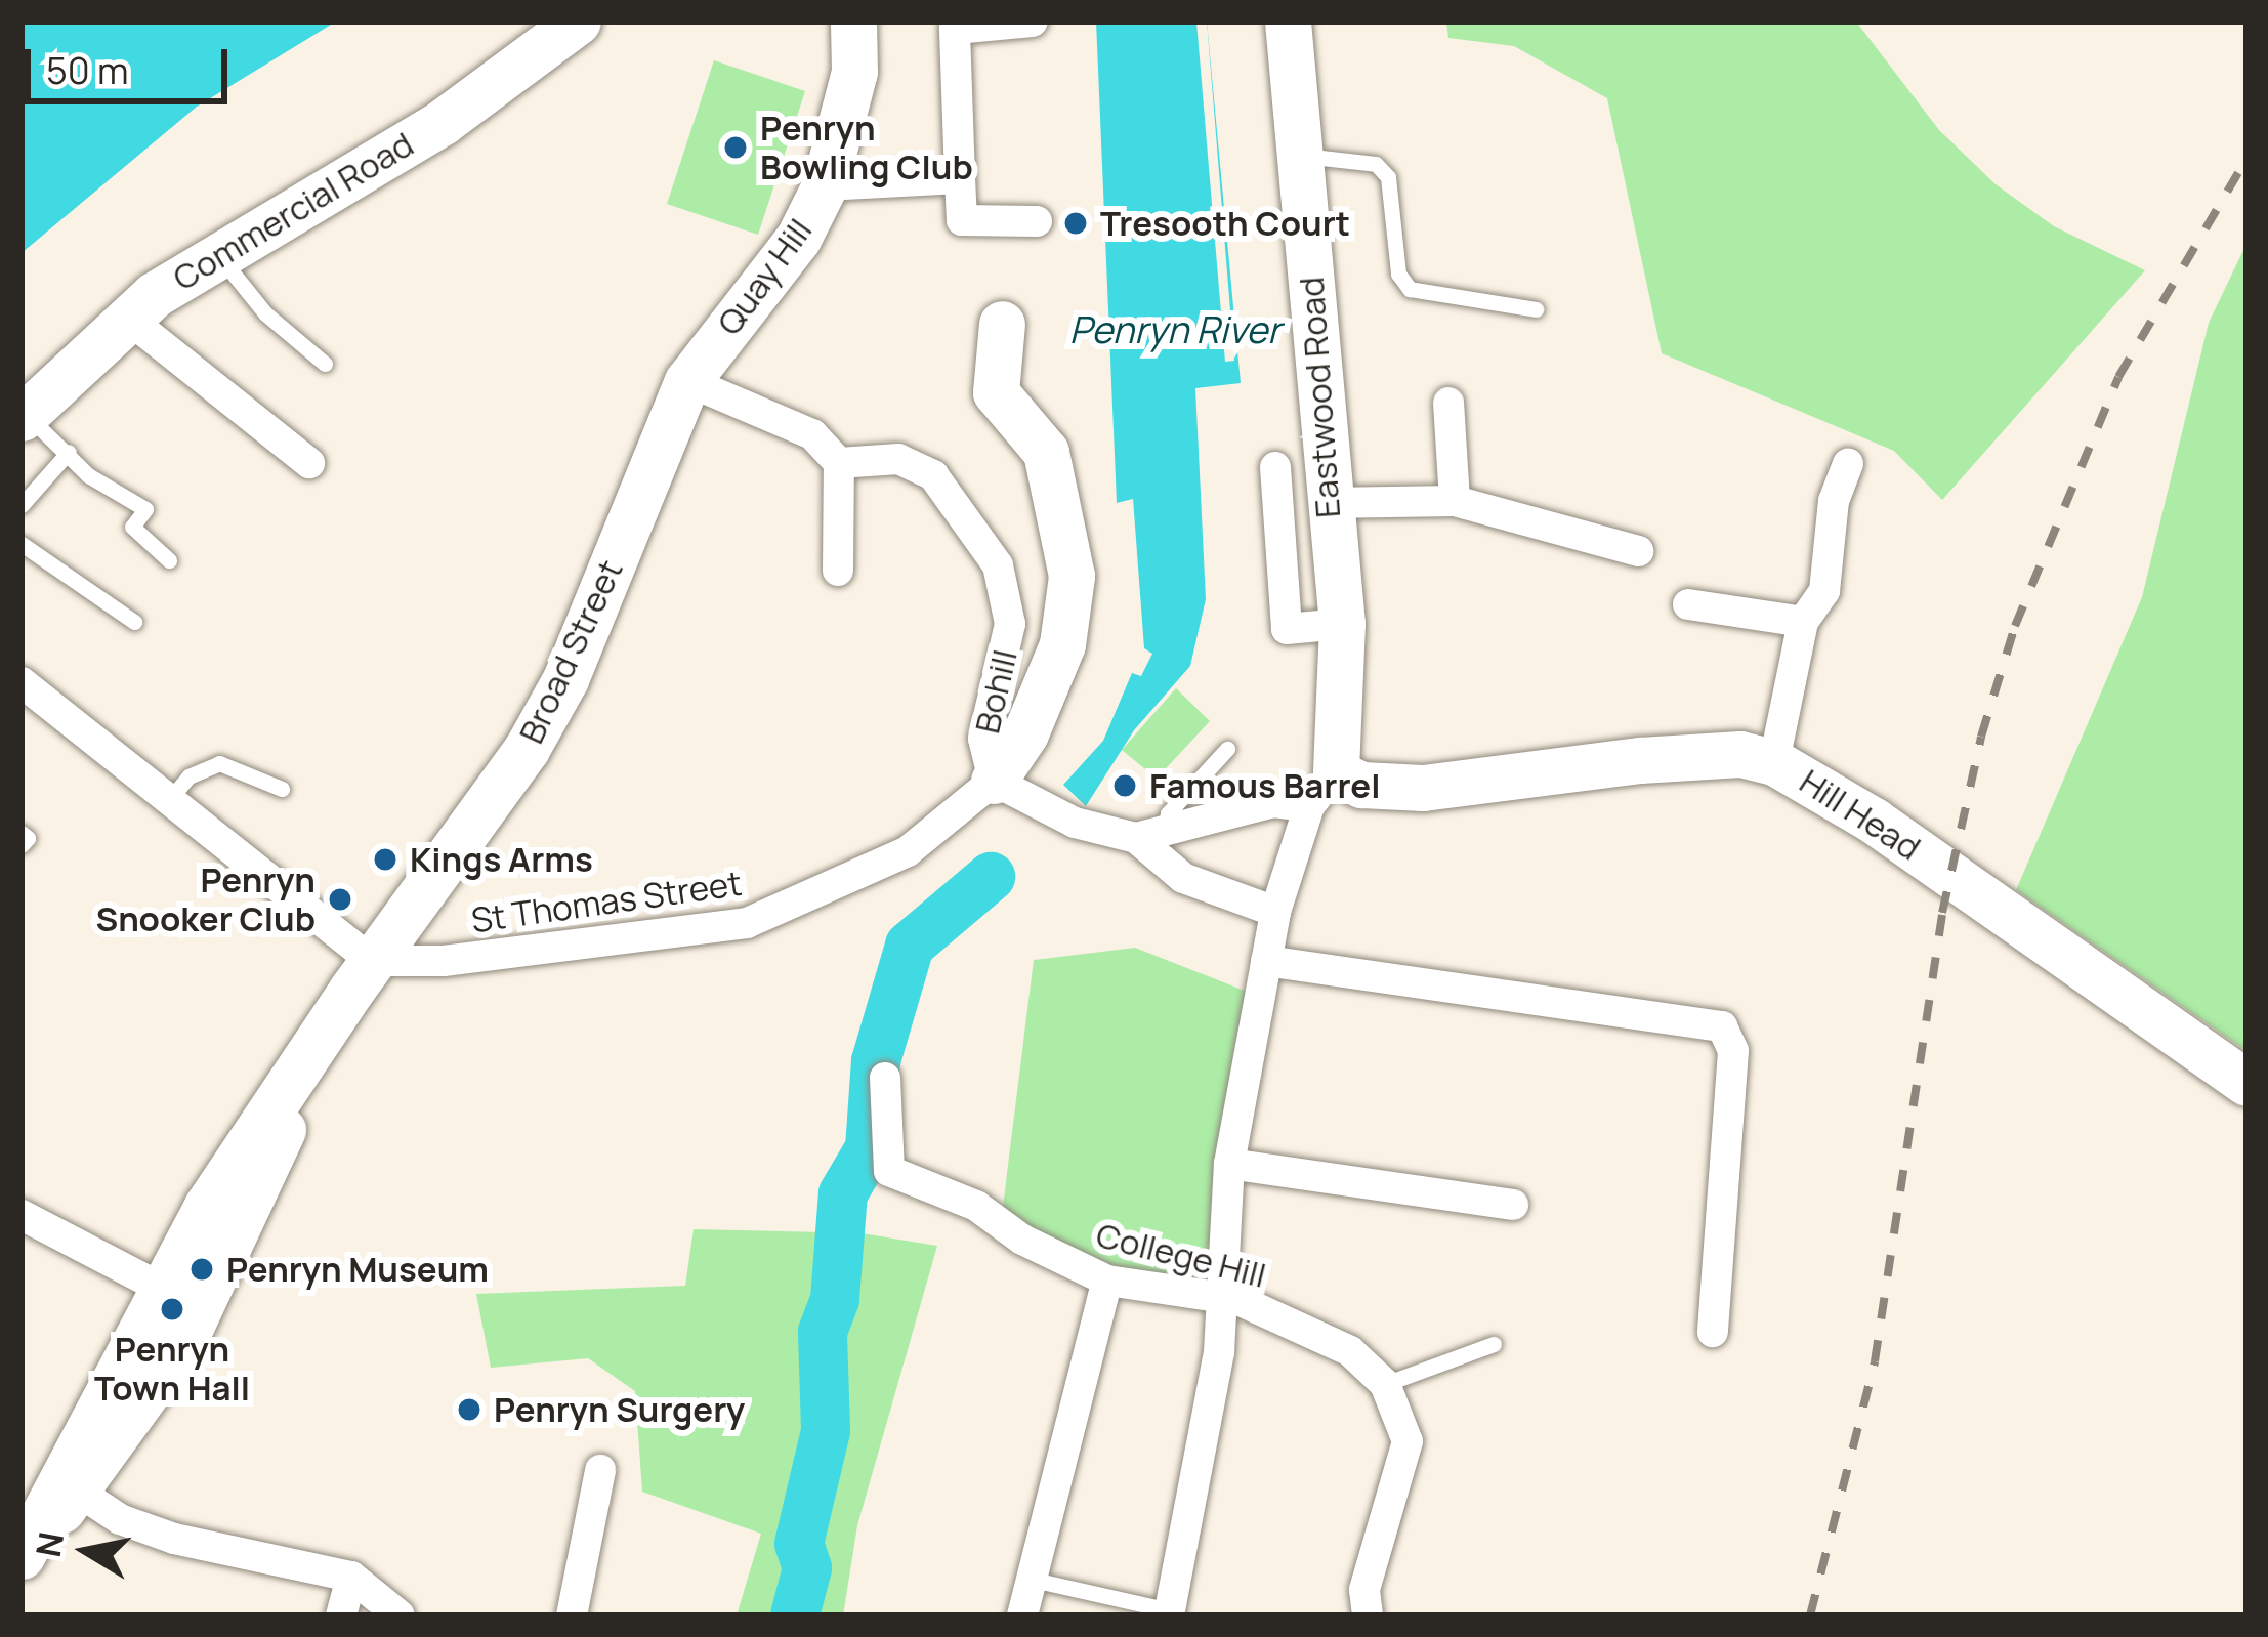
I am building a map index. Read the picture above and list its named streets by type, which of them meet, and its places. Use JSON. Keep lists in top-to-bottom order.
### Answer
{
  "streets": {
    "street": [
      "Commercial Road",
      "Quay Hill",
      "Eastwood Road",
      "Broad Street",
      "Bohill",
      "Hill Head",
      "St Thomas Street",
      "College Hill"
    ]
  },
  "crossings": [
    ["Quay Hill", "Broad Street"],
    ["Eastwood Road", "Hill Head"],
    ["Broad Street", "St Thomas Street"],
    ["Bohill", "St Thomas Street"]
  ],
  "water": ["Penryn River"],
  "places": [
    "Penryn Bowling Club",
    "Tresooth Court",
    "Famous Barrel",
    "Kings Arms",
    "Penryn Snooker Club",
    "Penryn Museum",
    "Penryn Town Hall",
    "Penryn Surgery"
  ],
  "scale_bar": "50 m",
  "north": "left"
}
